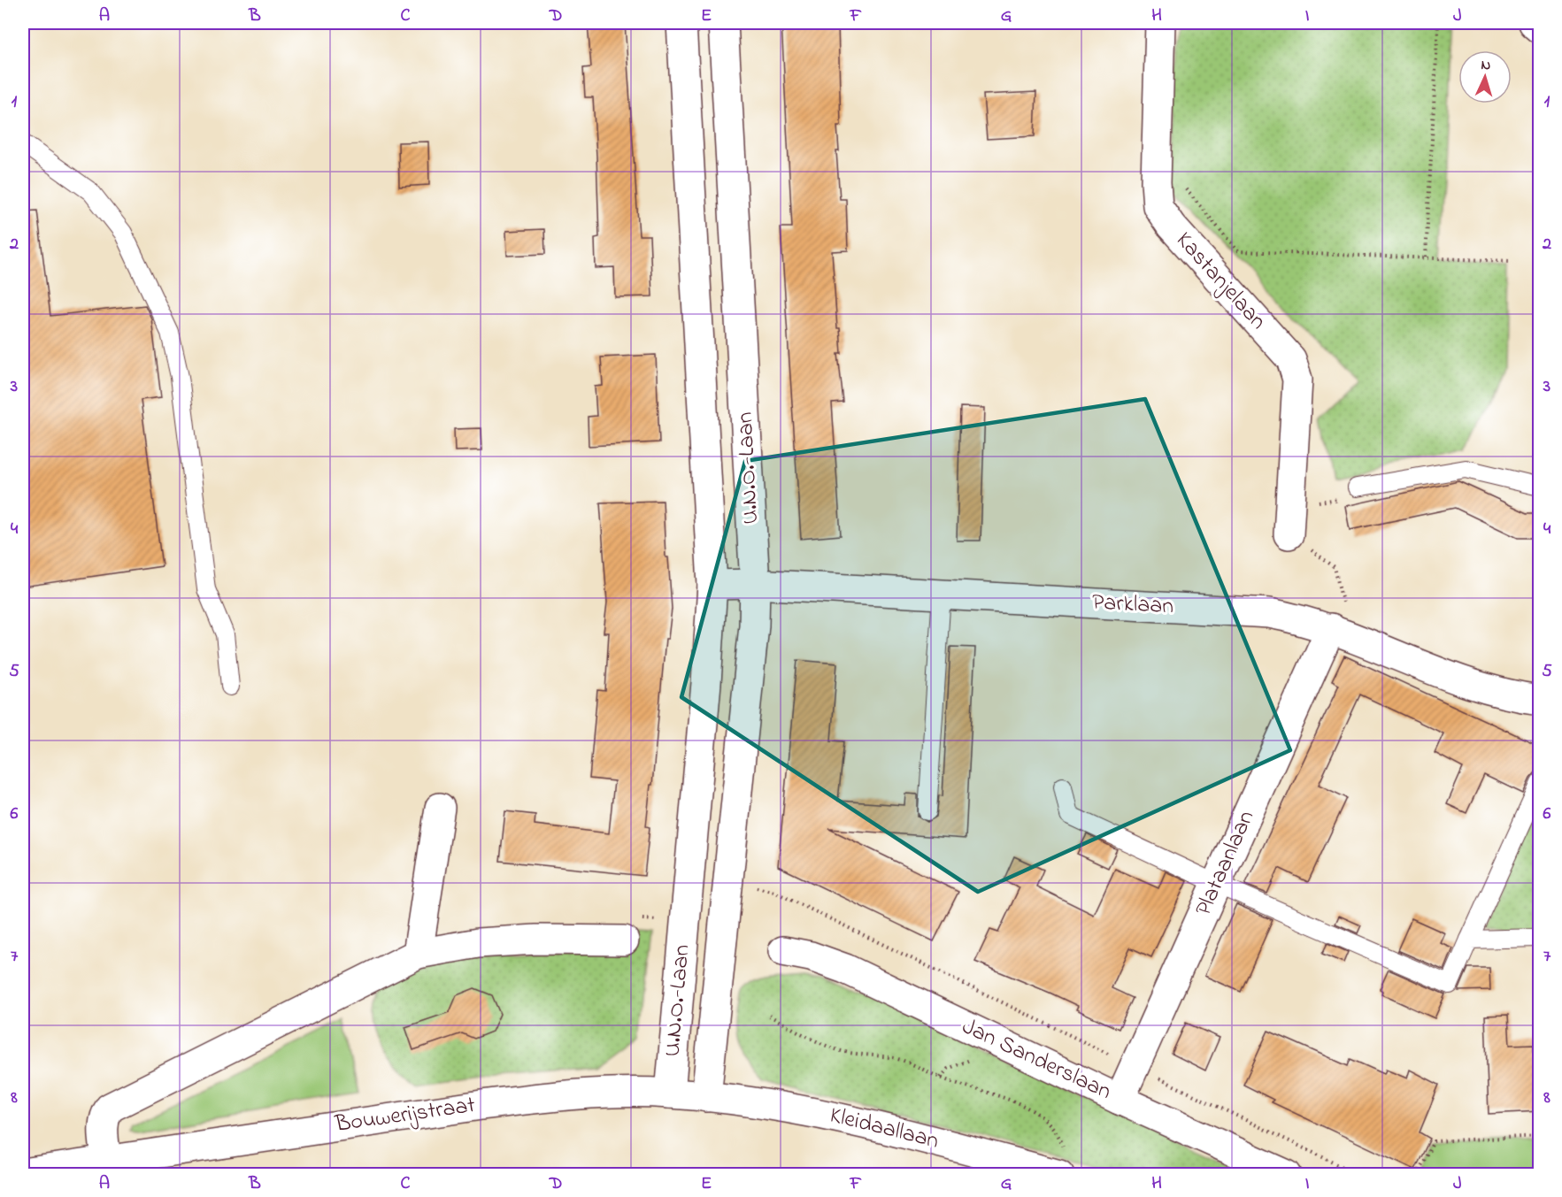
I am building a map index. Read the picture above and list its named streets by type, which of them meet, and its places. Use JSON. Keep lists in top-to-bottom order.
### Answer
{
  "streets": {
    "street": [
      "Kastanjelaan",
      "U.N.O.-Laan",
      "Parklaan",
      "Plataanlaan",
      "Jan Sanderslaan",
      "Bouwerijstraat",
      "Kleidaallaan"
    ]
  },
  "crossings": [
    ["U.N.O.-Laan", "Parklaan"],
    ["U.N.O.-Laan", "Bouwerijstraat"],
    ["U.N.O.-Laan", "Kleidaallaan"],
    ["Parklaan", "Plataanlaan"],
    ["Plataanlaan", "Jan Sanderslaan"],
    ["Bouwerijstraat", "Kleidaallaan"]
  ],
  "north": "top",
  "grid": {
    "columns": [
      "A",
      "B",
      "C",
      "D",
      "E",
      "F",
      "G",
      "H",
      "I",
      "J"
    ],
    "rows": [
      "1",
      "2",
      "3",
      "4",
      "5",
      "6",
      "7",
      "8"
    ]
  }
}
